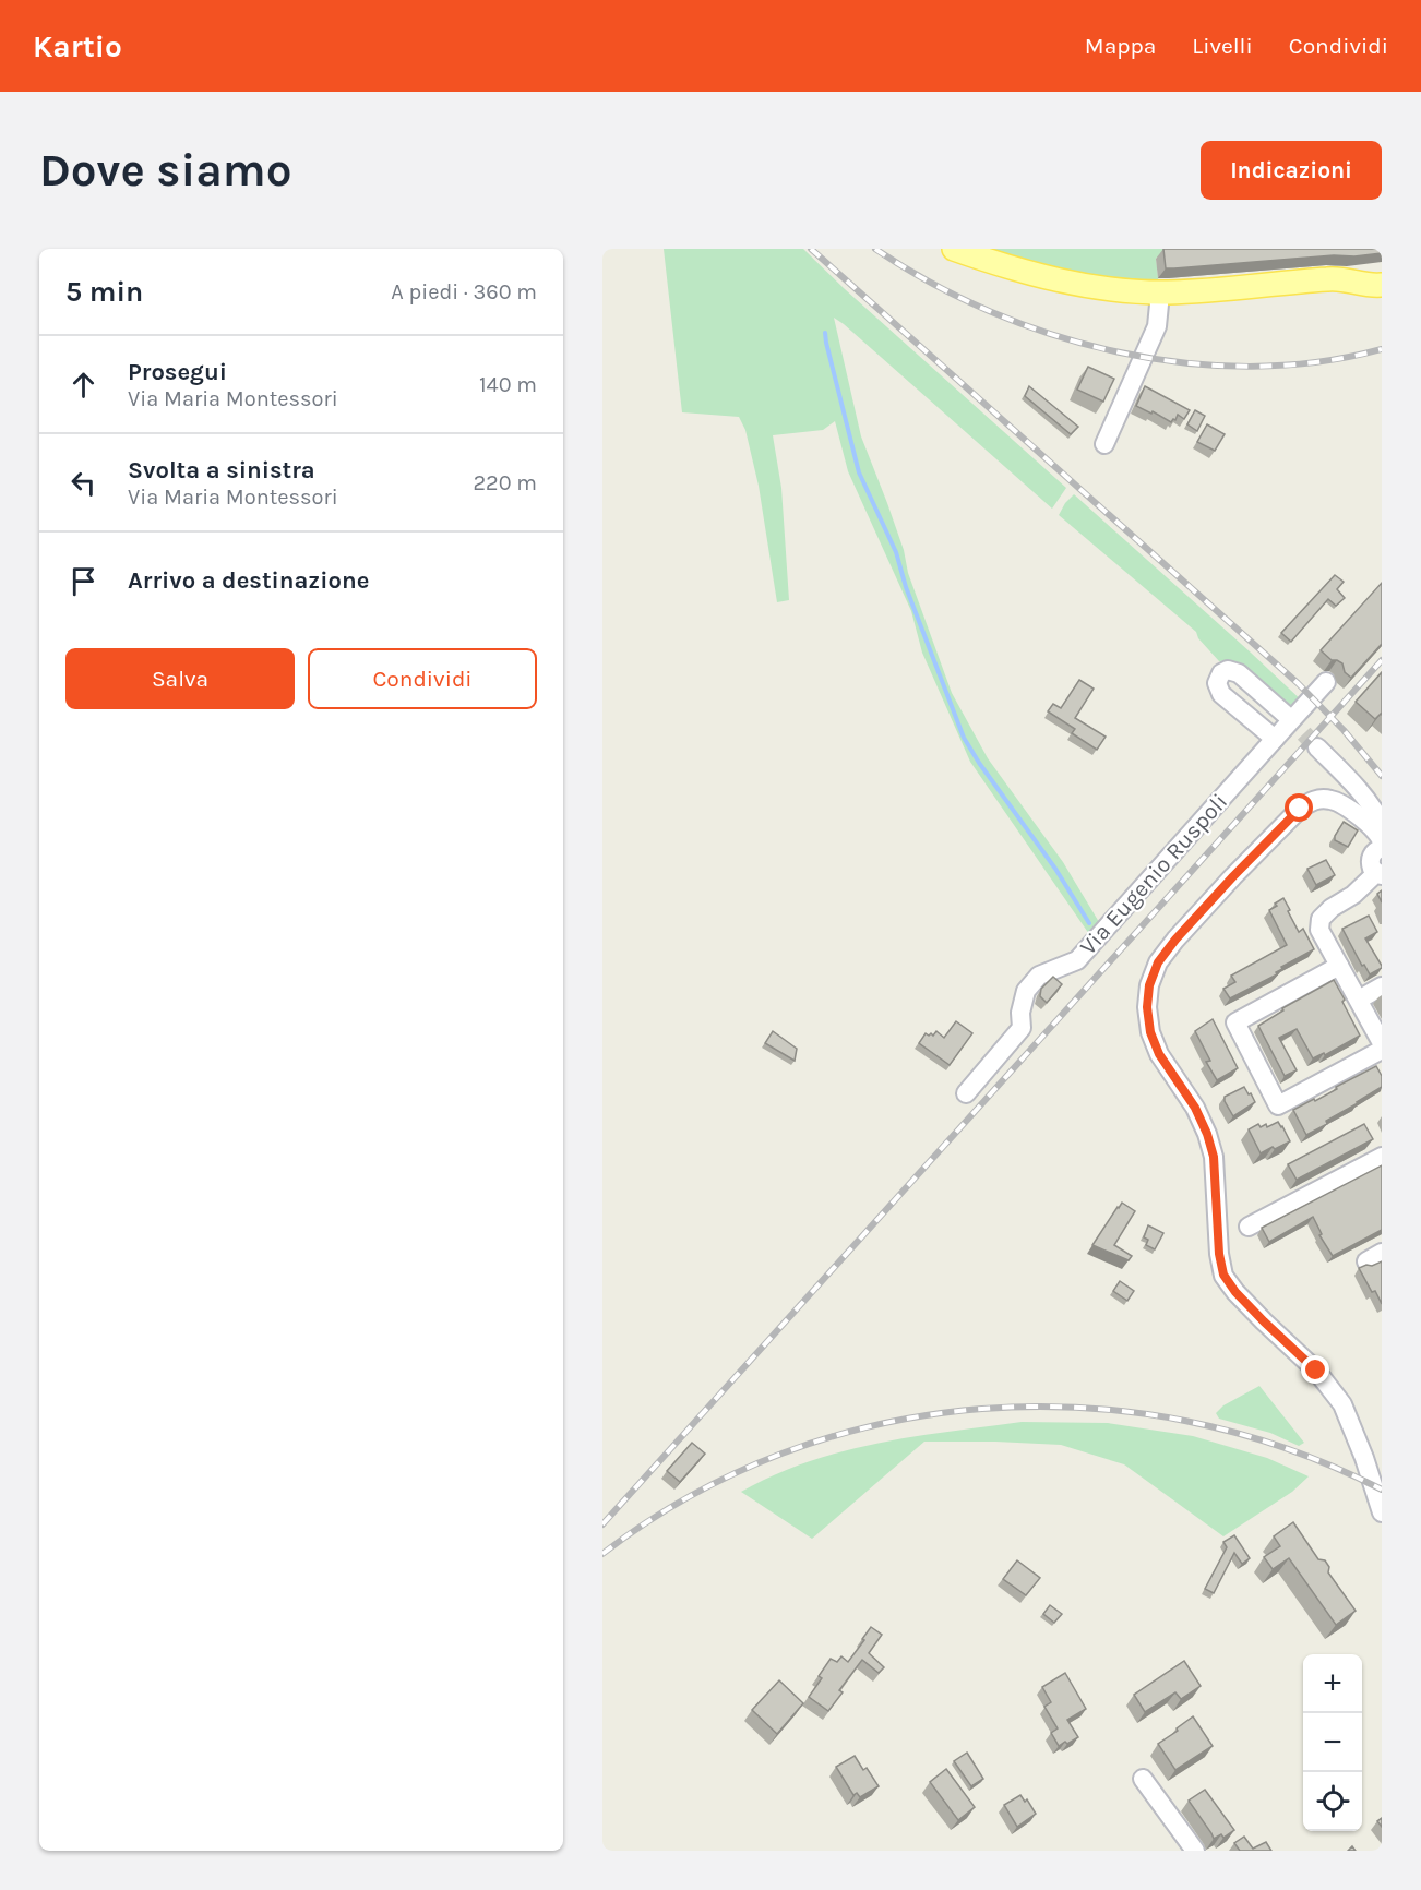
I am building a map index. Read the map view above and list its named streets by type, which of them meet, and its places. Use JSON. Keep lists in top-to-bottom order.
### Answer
{
  "streets": {
    "street": ["Via Eugenio Ruspoli"]
  },
  "page": {
    "header": "Kartio",
    "nav": ["Mappa", "Livelli", "Condividi"],
    "buttons": [
      "Indicazioni",
      ["Salva", "Condividi"]
    ],
    "title": "Dove siamo",
    "heading": ["5 min", "A piedi · 360 m"],
    "list": [
      ["Prosegui", "Via Maria Montessori", "140 m"],
      ["Svolta a sinistra", "Via Maria Montessori", "220 m"],
      "Arrivo a destinazione"
    ],
    "map_buttons": ["+", "−"]
  }
}
